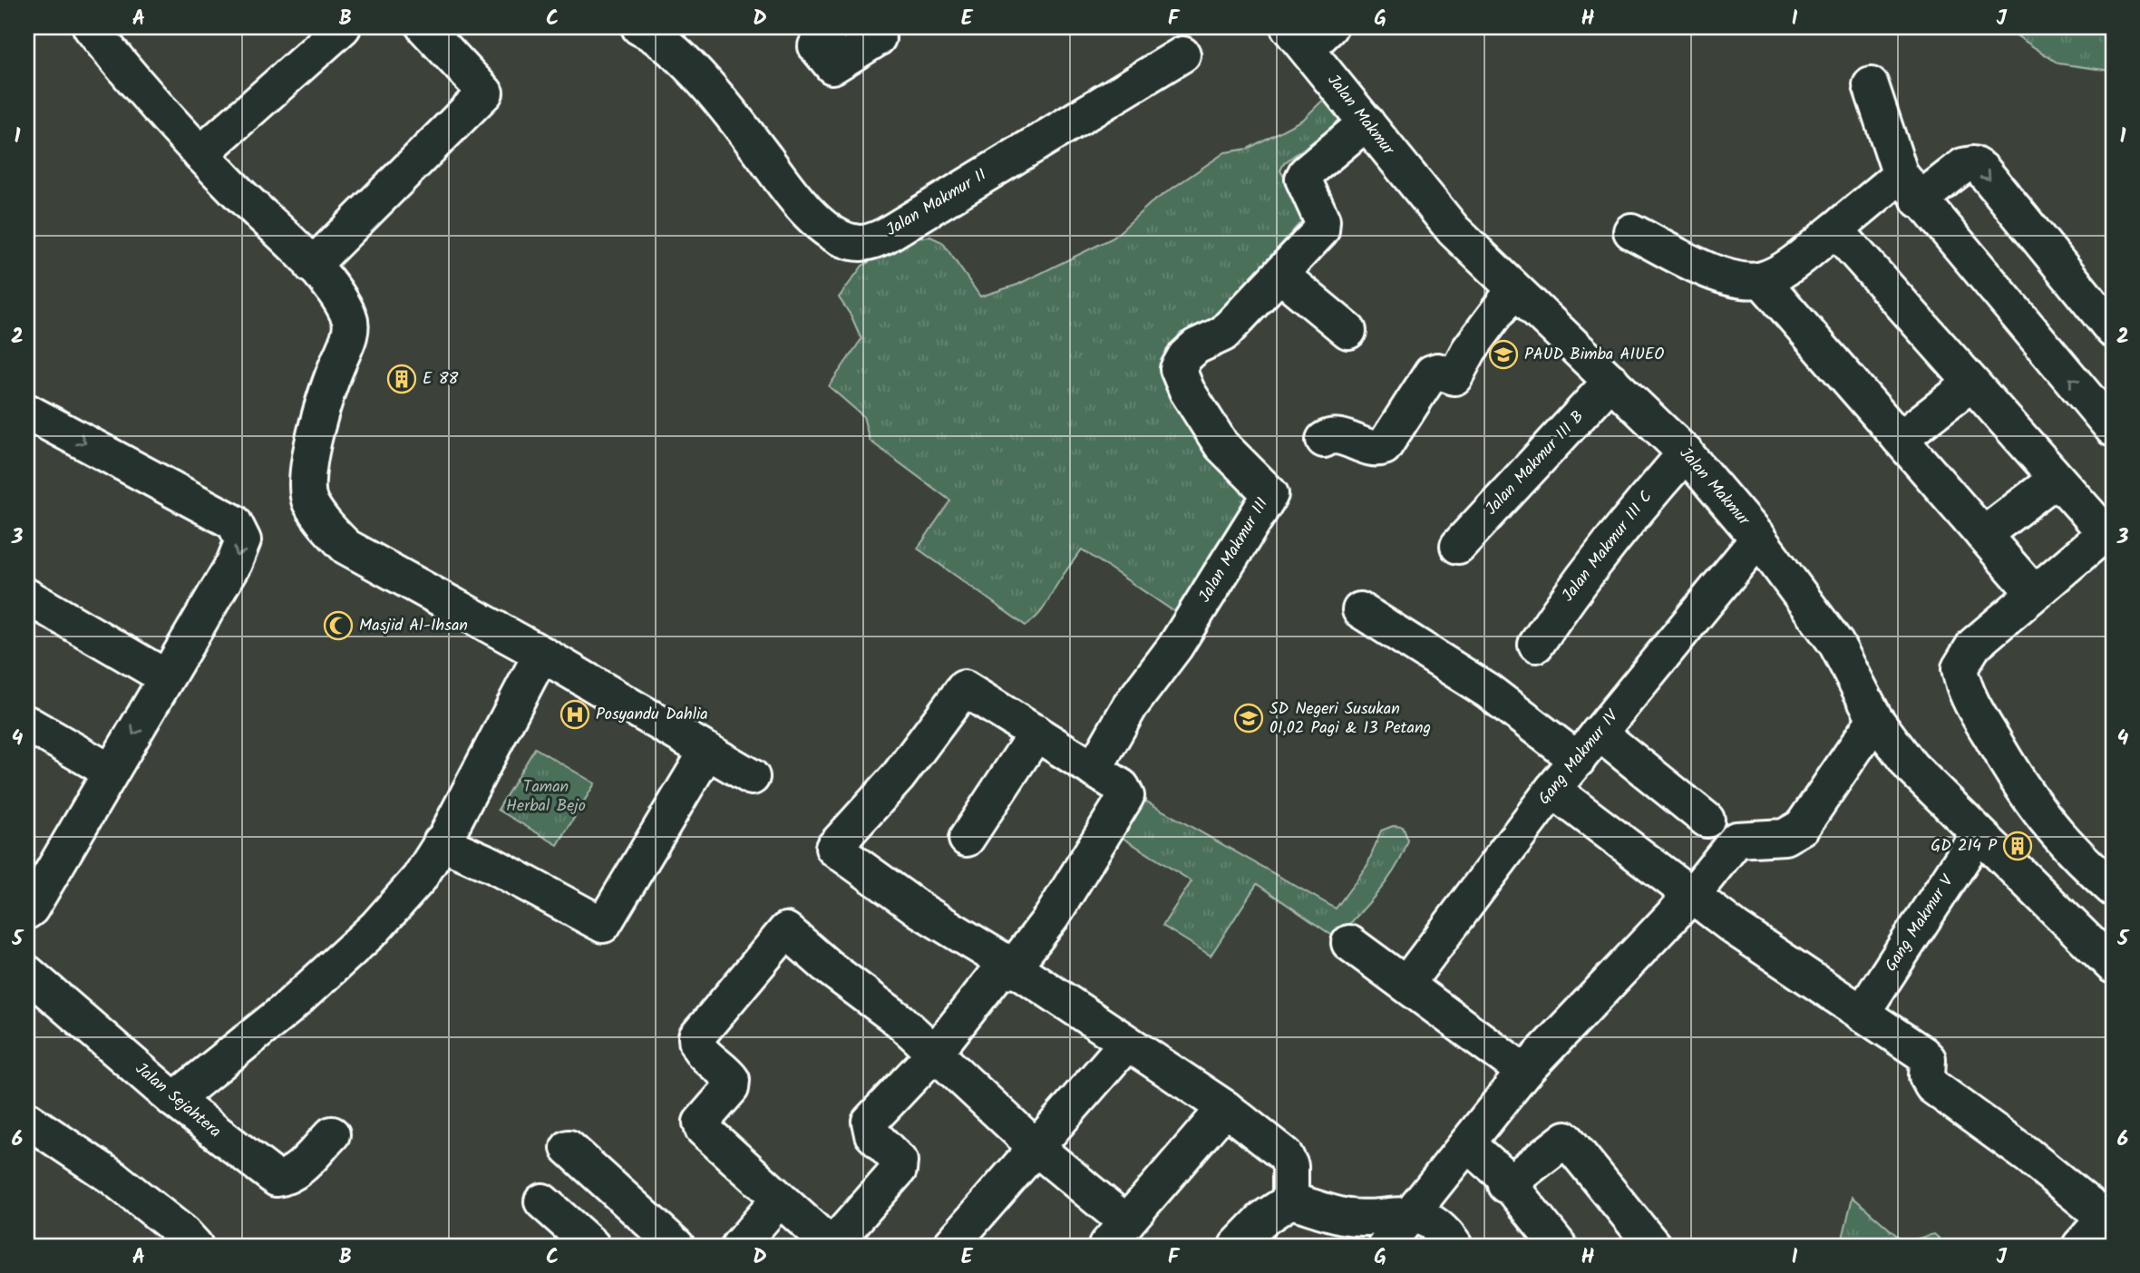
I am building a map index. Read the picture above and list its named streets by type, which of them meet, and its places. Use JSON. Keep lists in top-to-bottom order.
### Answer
{
  "streets": {
    "street": [
      "Jalan Makmur",
      "Jalan Makmur II",
      "Jalan Makmur III B",
      "Jalan Makmur III C",
      "Jalan Makmur III",
      "Gang Makmur IV",
      "Gang Makmur V",
      "Jalan Sejahtera"
    ]
  },
  "crossings": [
    ["Jalan Makmur", "Jalan Makmur III B"],
    ["Jalan Makmur", "Jalan Makmur III C"],
    ["Jalan Makmur", "Jalan Makmur III"],
    ["Jalan Makmur", "Gang Makmur IV"],
    ["Jalan Makmur", "Gang Makmur V"]
  ],
  "parks": ["Taman Herbal Bejo"],
  "places": {
    "school or university": ["PAUD Bimba AIUEO", "SD Negeri Susukan 01,02 Pagi & 13 Petang"],
    "building": ["E 88", "GD 214 P"],
    "mosque": ["Masjid Al-Ihsan"],
    "hospital": ["Posyandu Dahlia"]
  },
  "grid": {
    "columns": [
      "A",
      "B",
      "C",
      "D",
      "E",
      "F",
      "G",
      "H",
      "I",
      "J"
    ],
    "rows": [
      "1",
      "2",
      "3",
      "4",
      "5",
      "6"
    ]
  }
}
